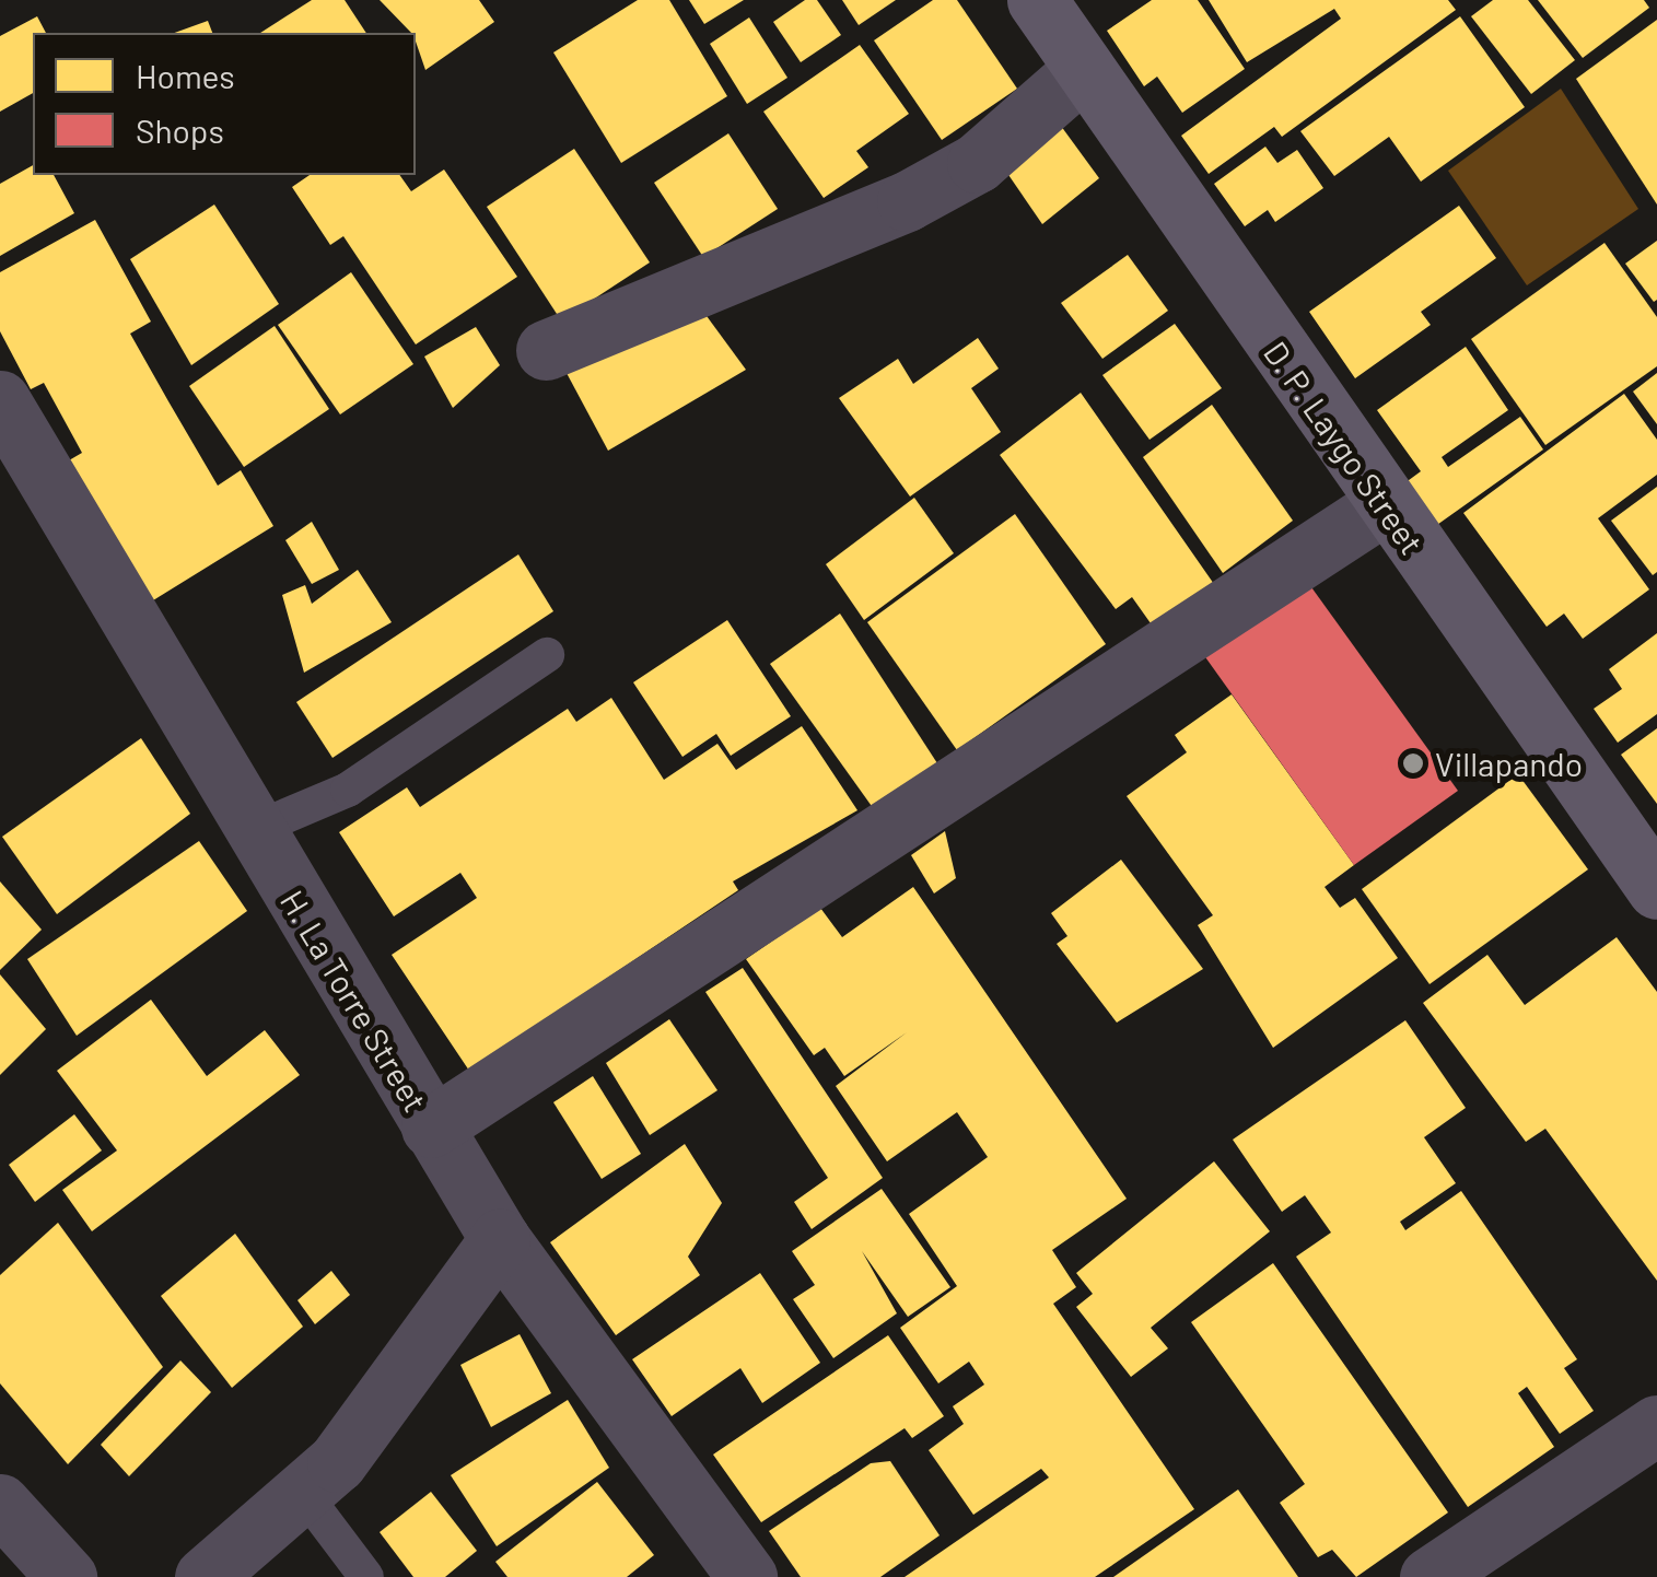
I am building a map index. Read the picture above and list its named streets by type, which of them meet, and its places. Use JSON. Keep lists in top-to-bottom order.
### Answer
{
  "streets": {
    "main road": ["D. P. Laygo Street"],
    "street": ["H. La Torre Street"]
  },
  "places": ["Villapando"],
  "legend": ["Homes", "Shops"]
}
